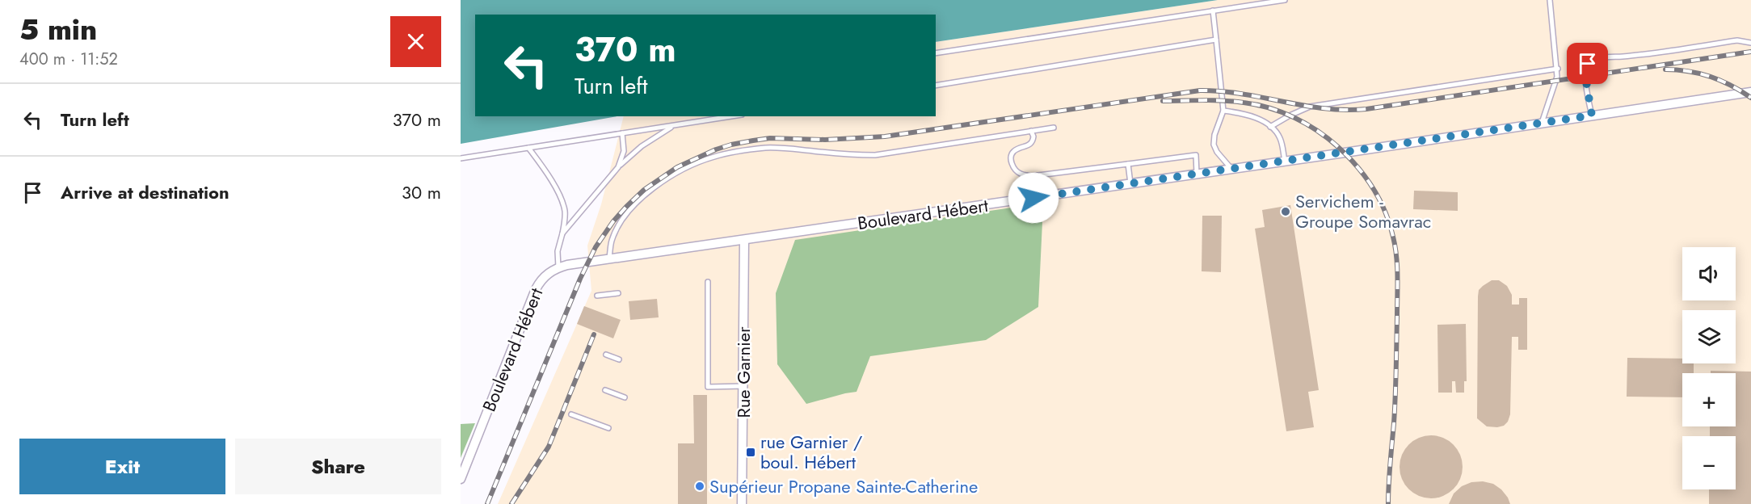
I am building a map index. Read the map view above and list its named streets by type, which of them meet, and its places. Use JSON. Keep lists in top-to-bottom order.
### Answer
{
  "streets": {
    "street": ["Boulevard Hébert", "Rue Garnier"]
  },
  "crossings": [
    ["Boulevard Hébert", "Rue Garnier"]
  ],
  "places": {
    "other": ["Servichem - Groupe Somavrac", "Supérieur Propane Sainte-Catherine"],
    "transit": ["rue Garnier / boul. Hébert"]
  },
  "page": {
    "heading": ["5 min", "400 m · 11:52"],
    "turn": ["370 m", "Turn left"],
    "list": [
      {
        "name": "Turn left",
        "value": "370 m"
      },
      {
        "name": "Arrive at destination",
        "value": "30 m"
      }
    ],
    "map_buttons": ["+", "−"],
    "buttons": ["Exit", "Share"]
  }
}
